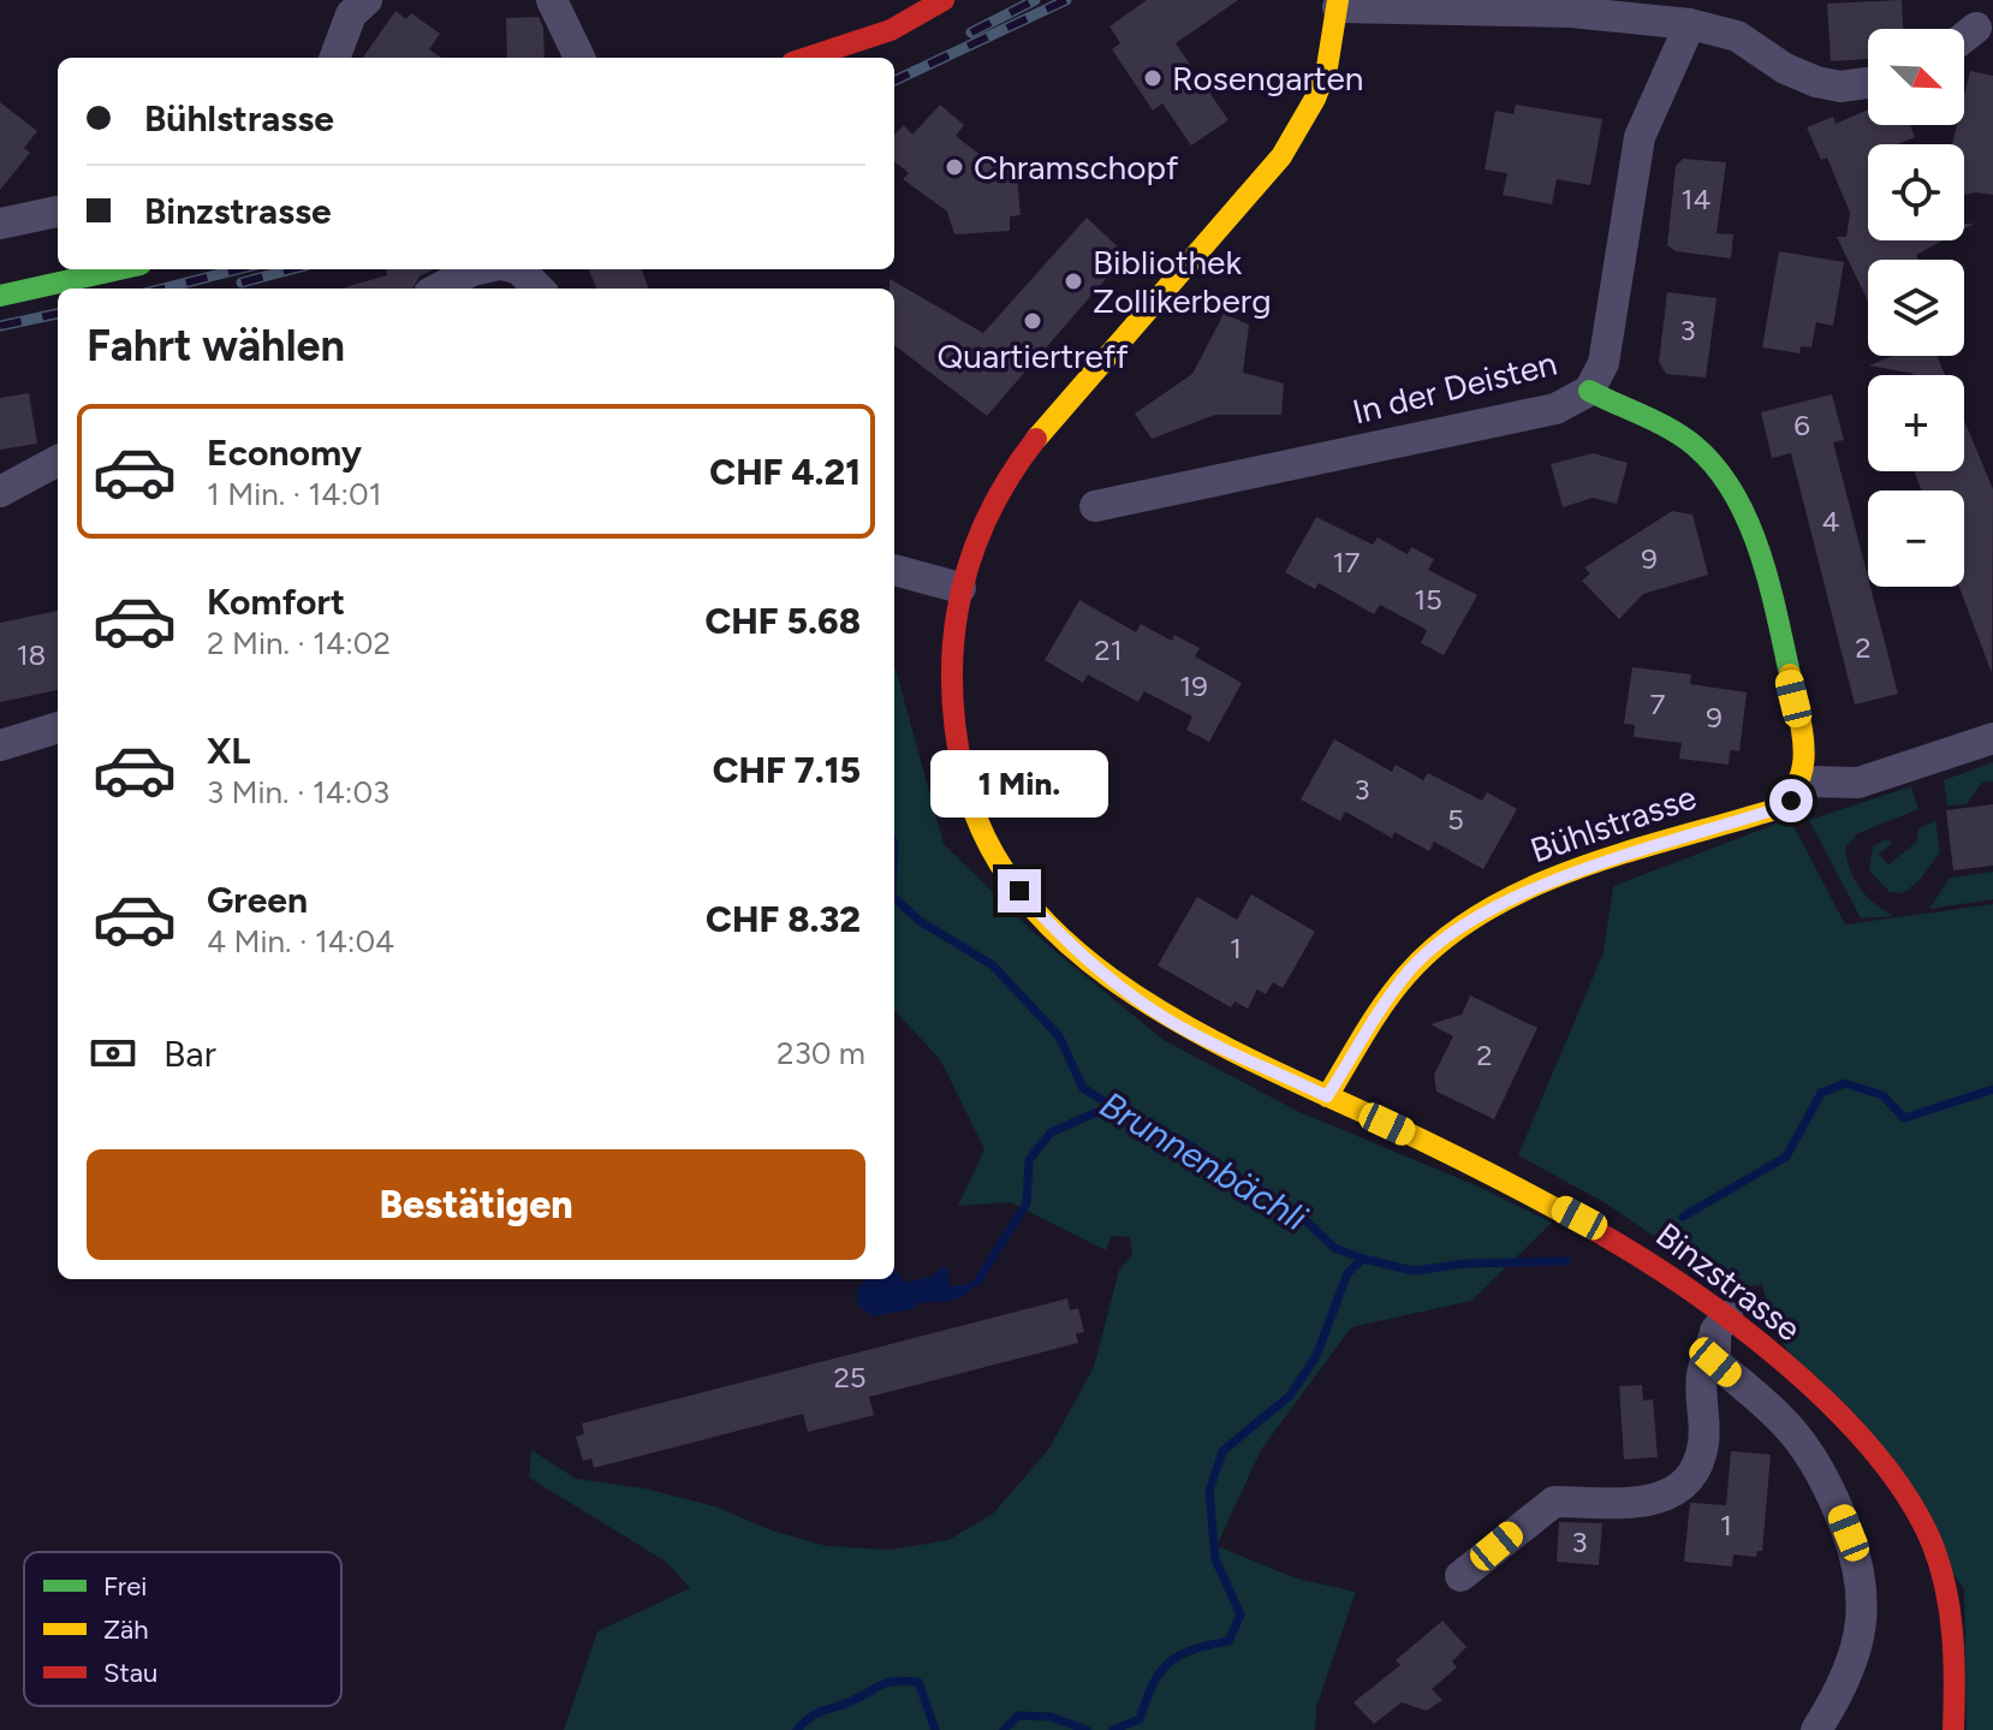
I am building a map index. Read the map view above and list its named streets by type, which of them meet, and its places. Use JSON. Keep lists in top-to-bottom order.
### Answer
{
  "streets": {
    "main road": ["In der Deisten", "Bühlstrasse", "Binzstrasse"]
  },
  "crossings": [
    ["In der Deisten", "Bühlstrasse"],
    ["Bühlstrasse", "Binzstrasse"]
  ],
  "water": ["Brunnenbächli"],
  "places": [
    "Rosengarten",
    "Chramschopf",
    "Bibliothek Zollikerberg",
    "Quartiertreff"
  ],
  "house_numbers": [
    "14",
    "3",
    "6",
    "4",
    "9",
    "17",
    "15",
    "2",
    "21",
    "18",
    "19",
    "7",
    "9",
    "3",
    "5",
    "1",
    "2",
    "25",
    "1",
    "3"
  ],
  "legend": ["Frei", "Zäh", "Stau"],
  "north": "bottom right",
  "page": {
    "map_buttons": ["+", "−"],
    "banner": ["Bühlstrasse", "Binzstrasse"],
    "heading": "Fahrt wählen",
    "list": [
      {
        "name": "Economy",
        "note": "1 Min. · 14:01",
        "value": "CHF 4.21"
      },
      {
        "name": "Komfort",
        "note": "2 Min. · 14:02",
        "value": "CHF 5.68"
      },
      {
        "name": "XL",
        "note": "3 Min. · 14:03",
        "value": "CHF 7.15"
      },
      {
        "name": "Green",
        "note": "4 Min. · 14:04",
        "value": "CHF 8.32"
      }
    ],
    "bubble": "1 Min.",
    "pay": ["Bar", "230 m"],
    "buttons": "Bestätigen"
  }
}
